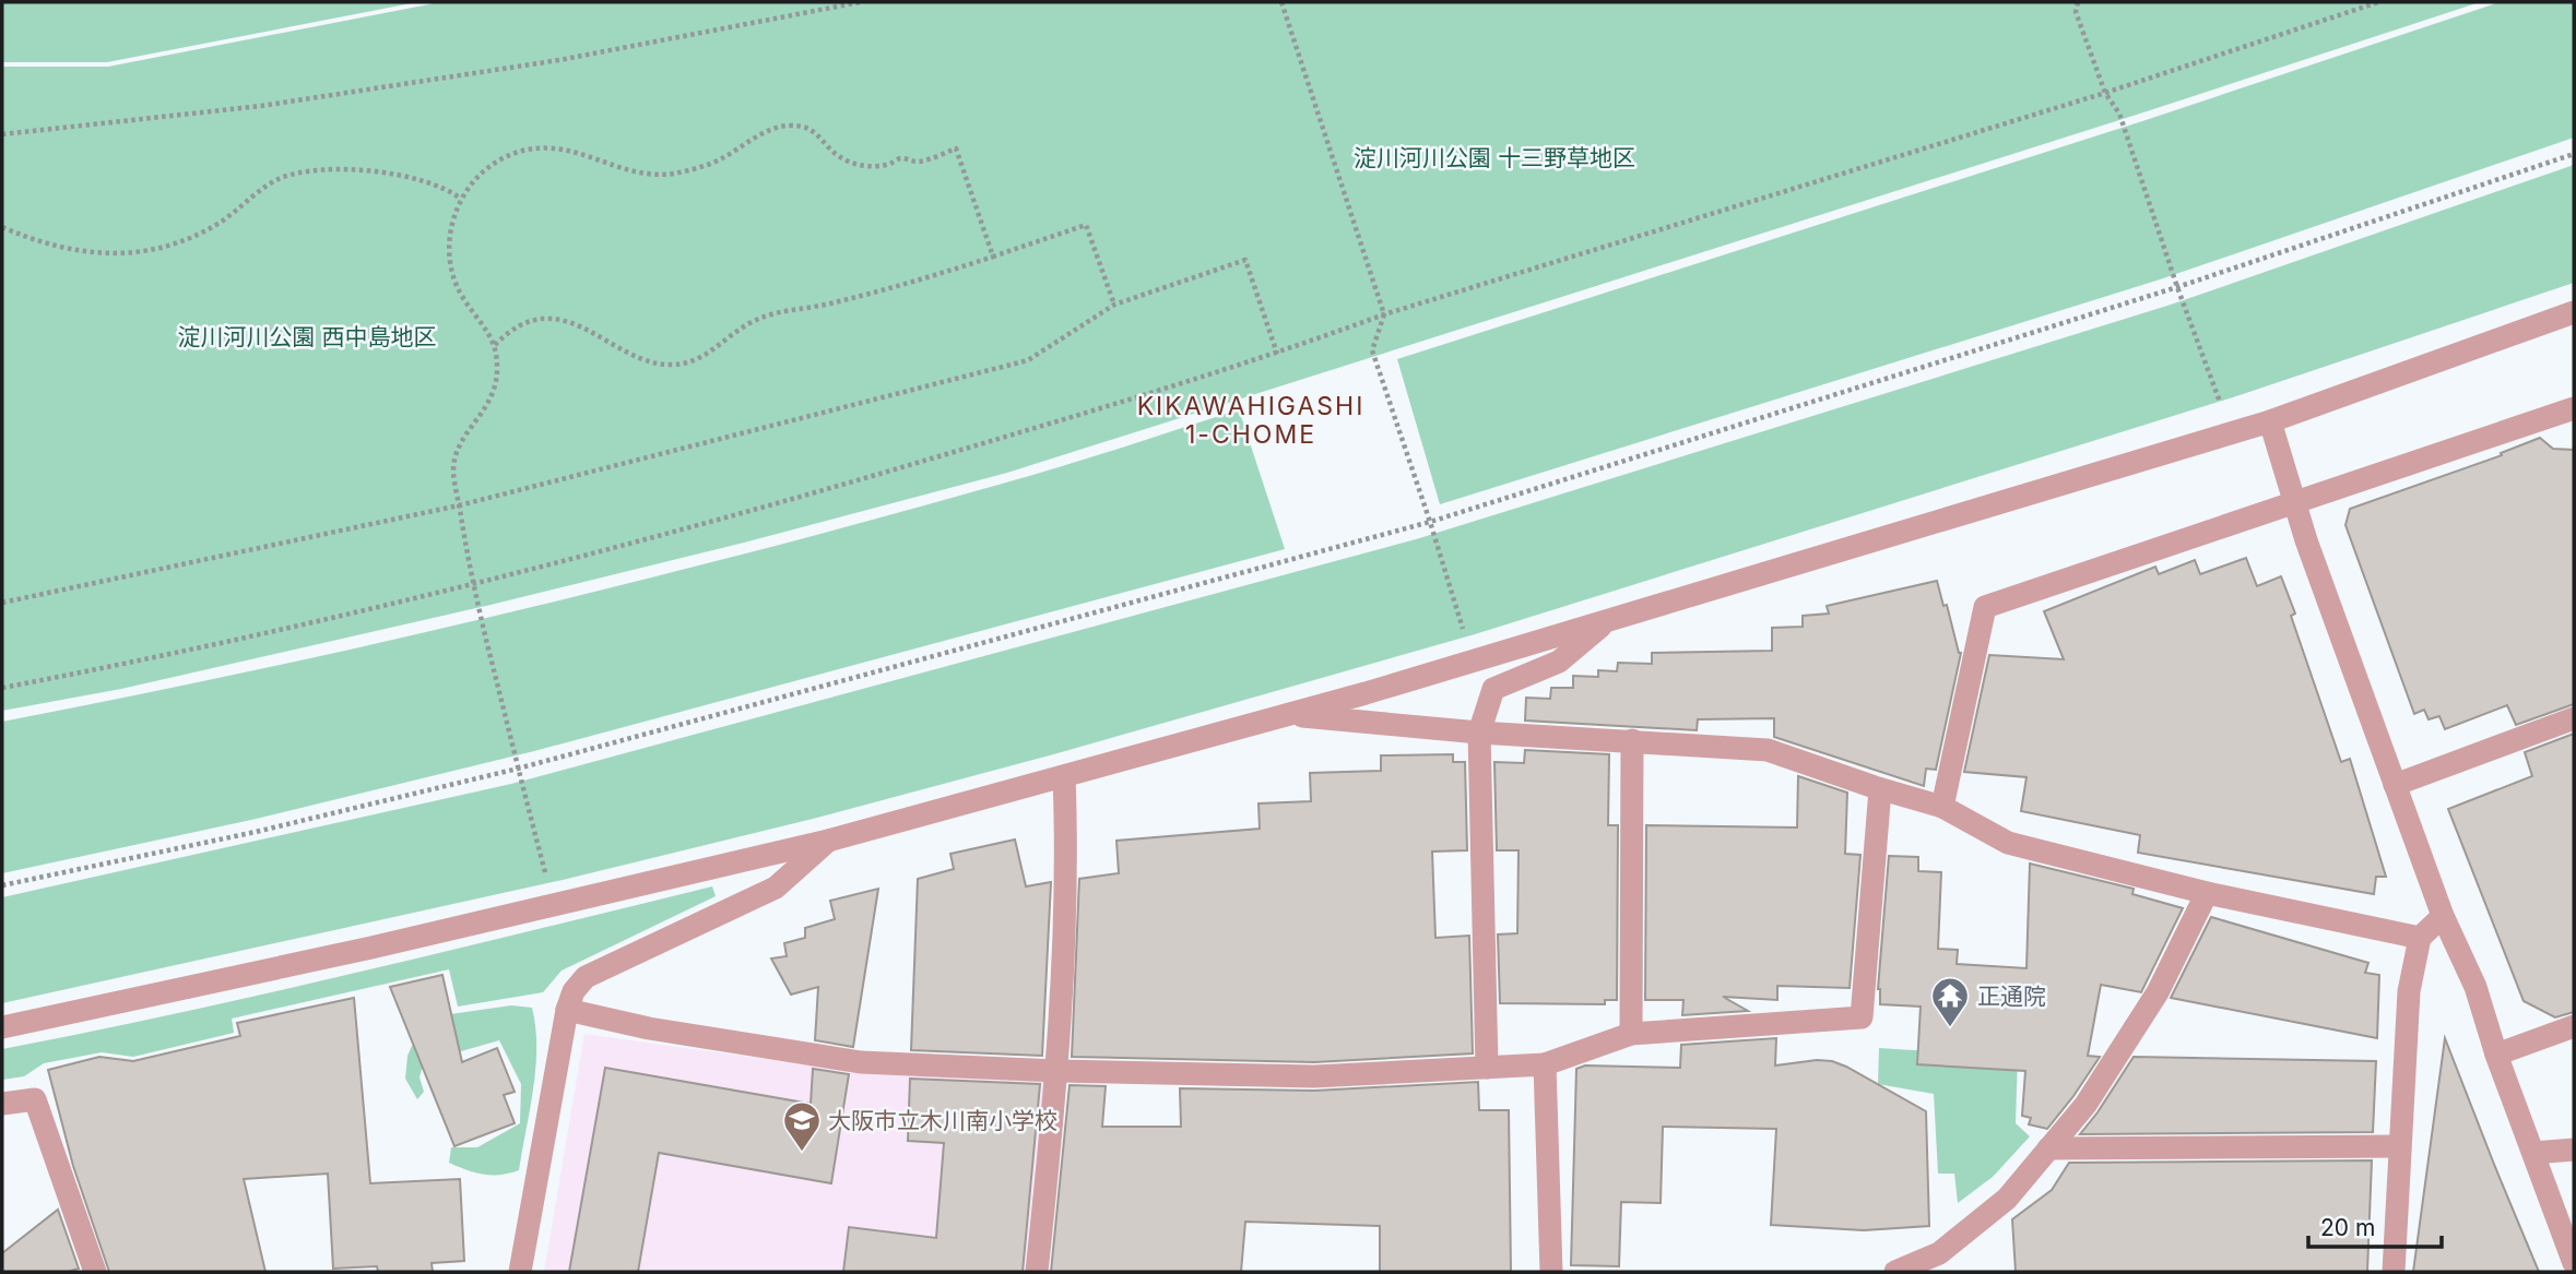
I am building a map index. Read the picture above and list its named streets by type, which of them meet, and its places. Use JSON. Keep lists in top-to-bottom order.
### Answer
{
  "districts": ["KIKAWAHIGASHI 1-CHOME"],
  "parks": ["淀川河川公園 十三野草地区", "淀川河川公園 西中島地区"],
  "places": {
    "temple": ["正通院"],
    "school or university": ["大阪市立木川南小学校"]
  },
  "scale_bar": "20 m"
}
